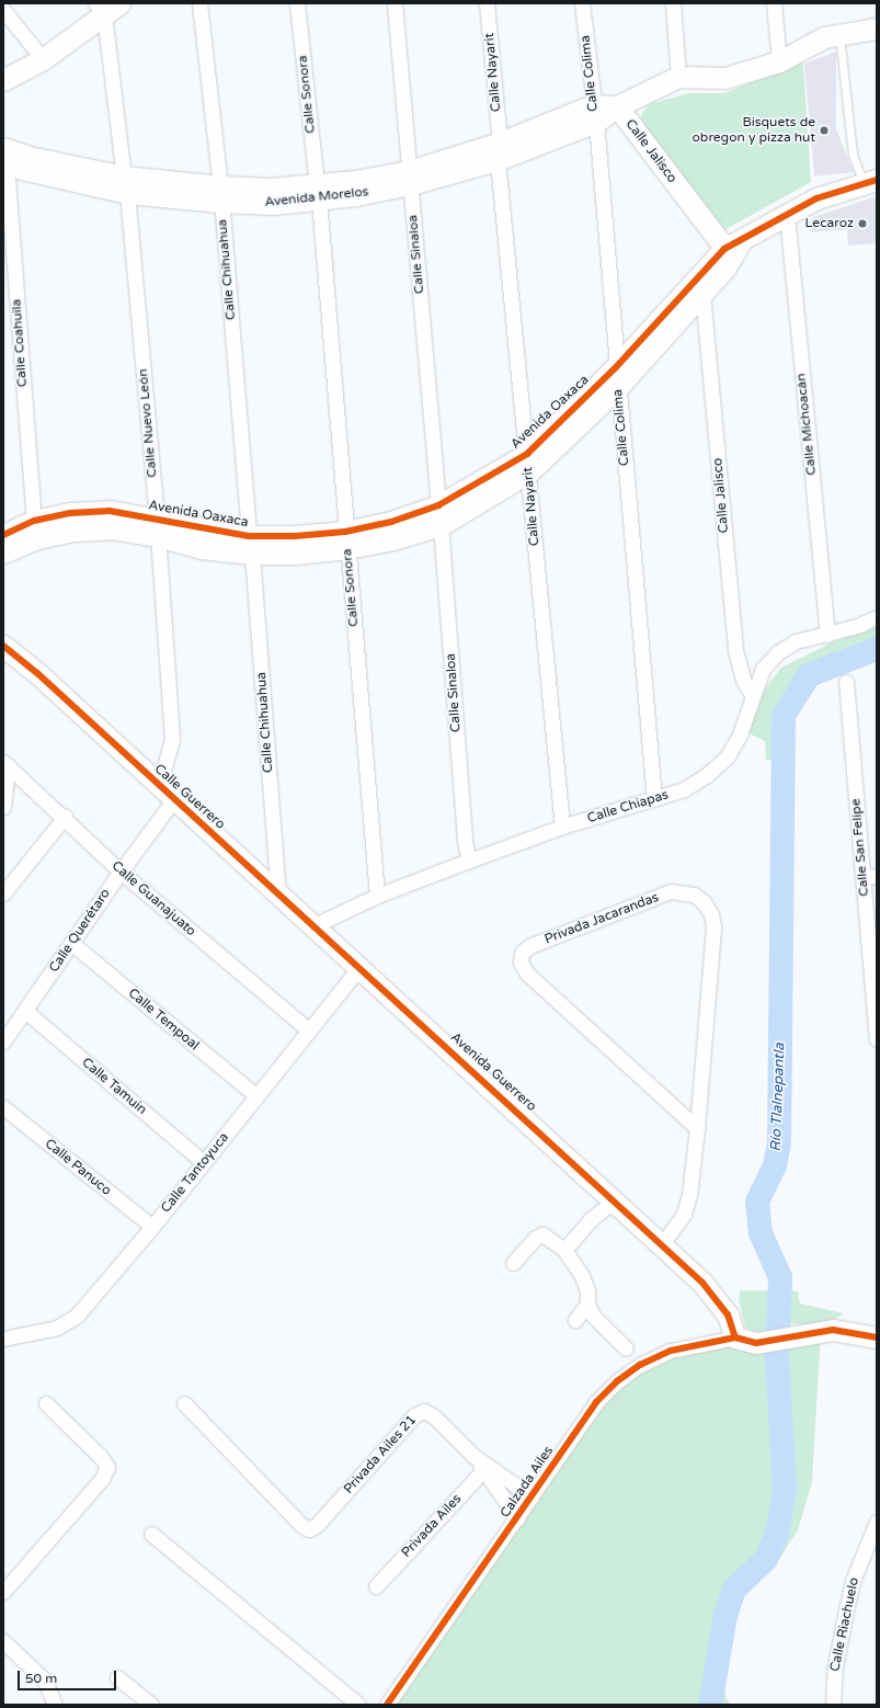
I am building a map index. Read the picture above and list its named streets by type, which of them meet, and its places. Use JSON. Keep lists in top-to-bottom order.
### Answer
{
  "streets": {
    "street": [
      "Calle Nayarit",
      "Calle Colima",
      "Calle Sonora",
      "Calle Jalisco",
      "Avenida Morelos",
      "Calle Sinaloa",
      "Calle Chihuahua",
      "Calle Coahuila",
      "Avenida Oaxaca",
      "Calle Nuevo León",
      "Calle Michoacán",
      "Calle Guerrero",
      "Calle Chiapas",
      "Calle San Felipe",
      "Calle Guanajuato",
      "Privada Jacarandas",
      "Calle Querétaro",
      "Calle Tempoal",
      "Avenida Guerrero",
      "Calle Tamuin",
      "Calle Panuco",
      "Calle Tantoyuca",
      "Privada Ailes 21",
      "Calzada Ailes",
      "Privada Ailes",
      "Calle Riachuelo"
    ]
  },
  "crossings": [
    ["Calle Nayarit", "Avenida Morelos"],
    ["Calle Nayarit", "Avenida Oaxaca"],
    ["Calle Nayarit", "Calle Chiapas"],
    ["Calle Colima", "Avenida Morelos"],
    ["Calle Colima", "Avenida Oaxaca"],
    ["Calle Colima", "Calle Chiapas"],
    ["Calle Sonora", "Avenida Morelos"],
    ["Calle Sonora", "Avenida Oaxaca"],
    ["Calle Sonora", "Calle Chiapas"],
    ["Calle Jalisco", "Avenida Morelos"],
    ["Calle Jalisco", "Avenida Oaxaca"],
    ["Calle Jalisco", "Calle Chiapas"],
    ["Avenida Morelos", "Calle Sinaloa"],
    ["Avenida Morelos", "Calle Chihuahua"],
    ["Avenida Morelos", "Calle Coahuila"],
    ["Avenida Morelos", "Calle Nuevo León"],
    ["Calle Sinaloa", "Avenida Oaxaca"],
    ["Calle Sinaloa", "Calle Chiapas"],
    ["Calle Chihuahua", "Avenida Oaxaca"],
    ["Calle Chihuahua", "Calle Guerrero"],
    ["Calle Coahuila", "Avenida Oaxaca"],
    ["Avenida Oaxaca", "Calle Nuevo León"],
    ["Avenida Oaxaca", "Calle Michoacán"],
    ["Calle Nuevo León", "Calle Guerrero"],
    ["Calle Michoacán", "Calle Chiapas"],
    ["Calle Guerrero", "Calle Chiapas"],
    ["Calle Guerrero", "Calle Querétaro"],
    ["Calle Guerrero", "Avenida Guerrero"],
    ["Calle Guerrero", "Calle Tantoyuca"],
    ["Calle Guanajuato", "Calle Querétaro"],
    ["Calle Guanajuato", "Calle Tantoyuca"],
    ["Privada Jacarandas", "Avenida Guerrero"],
    ["Calle Querétaro", "Calle Tempoal"],
    ["Calle Querétaro", "Calle Tamuin"],
    ["Calle Tempoal", "Calle Tantoyuca"],
    ["Avenida Guerrero", "Calle Tantoyuca"],
    ["Avenida Guerrero", "Calzada Ailes"],
    ["Calle Tamuin", "Calle Tantoyuca"],
    ["Calle Panuco", "Calle Tantoyuca"],
    ["Privada Ailes 21", "Calzada Ailes"],
    ["Privada Ailes 21", "Privada Ailes"]
  ],
  "water": ["Río Tlalnepantla"],
  "places": ["Bisquets de obregon y pizza hut", "Lecaroz"],
  "scale_bar": "50 m"
}
